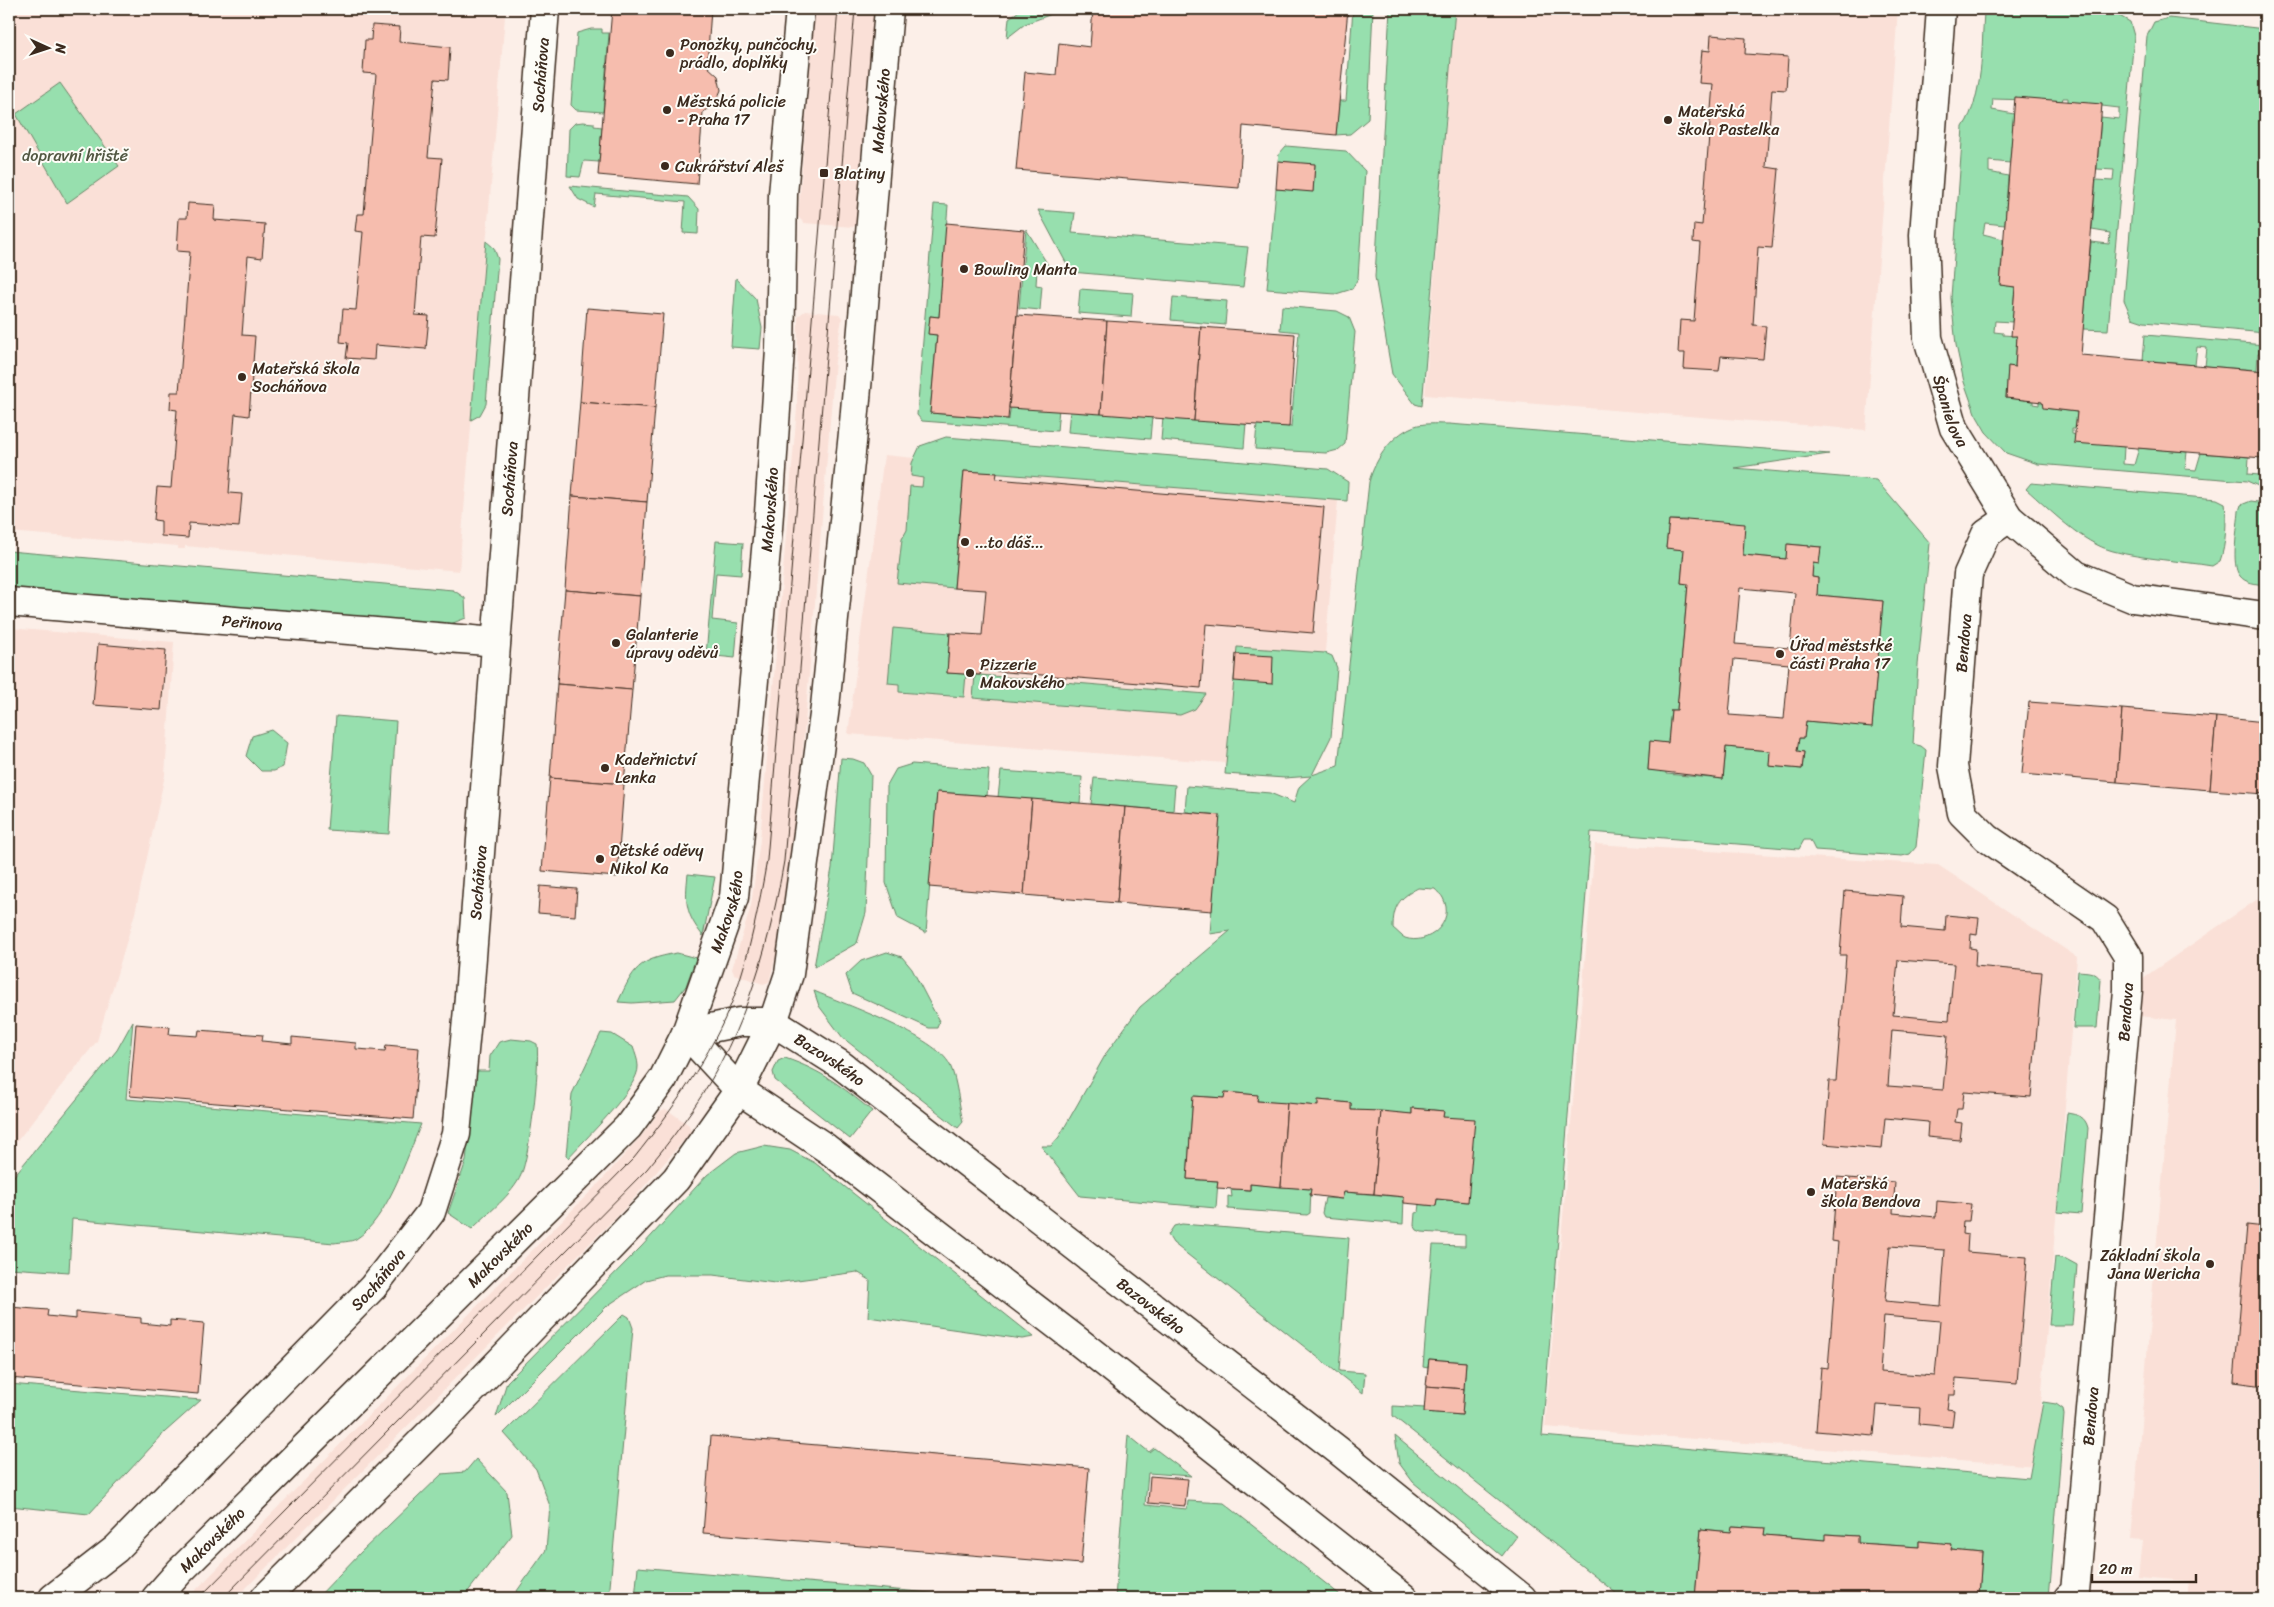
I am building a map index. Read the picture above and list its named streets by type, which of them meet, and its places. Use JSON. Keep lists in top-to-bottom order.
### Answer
{
  "streets": {
    "street": [
      "Socháňova",
      "Makovského",
      "Španielova",
      "Peřinova",
      "Bendova",
      "Bazovského"
    ]
  },
  "crossings": [
    ["Socháňova", "Peřinova"],
    ["Makovského", "Bazovského"],
    ["Španielova", "Bendova"]
  ],
  "parks": ["dopravní hřiště"],
  "places": {
    "other": [
      "Ponožky, punčochy, prádlo, doplňky",
      "Městská policie - Praha 17",
      "Mateřská škola Pastelka",
      "Cukrářství Aleš",
      "Bowling Manta",
      "Mateřská škola Socháňova",
      "…to dáš…",
      "Galanterie úpravy oděvů",
      "Úřad měststké části Praha 17",
      "Pizzerie Makovského",
      "Kadeřnictví Lenka",
      "Dětské oděvy Nikol Ka",
      "Mateřská škola Bendova",
      "Základní škola Jana Wericha"
    ],
    "transit": ["Blatiny"]
  },
  "scale_bar": "20 m",
  "north": "right"
}
